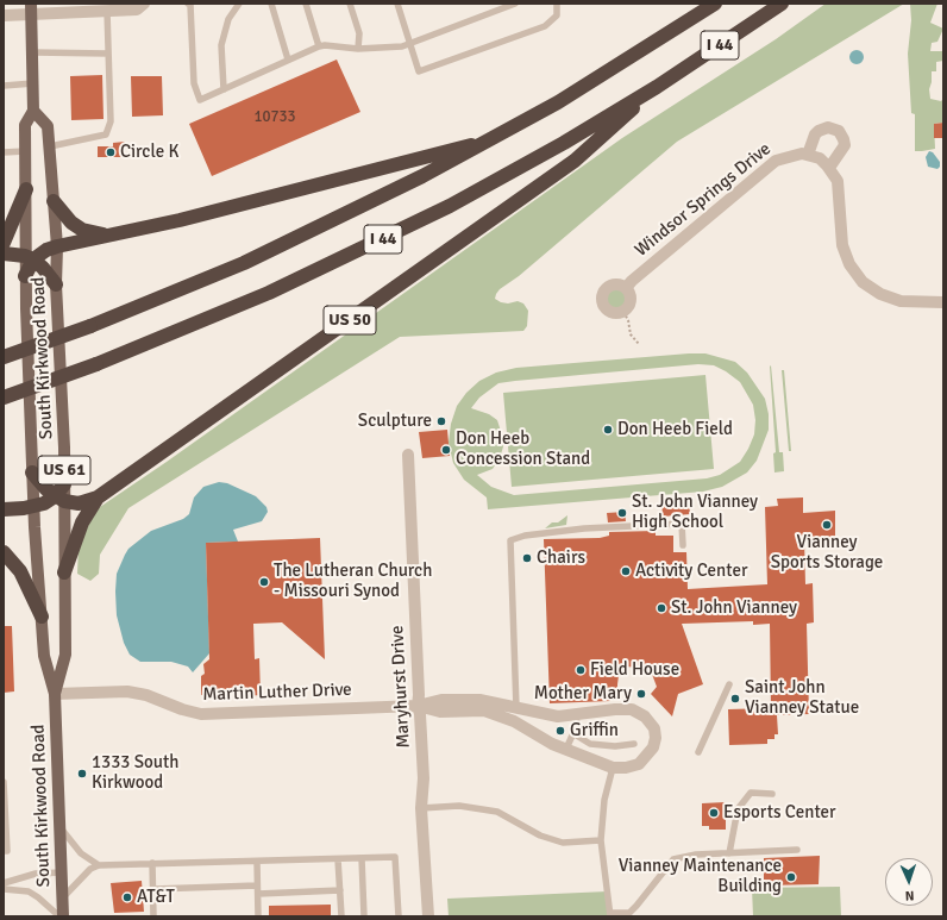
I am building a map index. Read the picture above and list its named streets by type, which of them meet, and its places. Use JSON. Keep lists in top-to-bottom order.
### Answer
{
  "streets": {
    "highway": ["I 44", "US 50"],
    "main road": ["South Kirkwood Road", "US 61"],
    "street": ["Windsor Springs Drive", "Maryhurst Drive", "Martin Luther Drive"]
  },
  "crossings": [
    ["I 44", "US 50"],
    ["US 50", "South Kirkwood Road"],
    ["South Kirkwood Road", "Martin Luther Drive"],
    ["Maryhurst Drive", "Martin Luther Drive"]
  ],
  "places": [
    "Circle K",
    "Sculpture",
    "Don Heeb Field",
    "Don Heeb Concession Stand",
    "St. John Vianney High School",
    "Vianney Sports Storage",
    "Chairs",
    "Activity Center",
    "The Lutheran Church - Missouri Synod",
    "St. John Vianney",
    "Field House",
    "Mother Mary",
    "Saint John Vianney Statue",
    "Griffin",
    "1333 South Kirkwood",
    "Esports Center",
    "Vianney Maintenance Building",
    "AT&T"
  ],
  "house_numbers": ["10733"],
  "north": "bottom"
}
